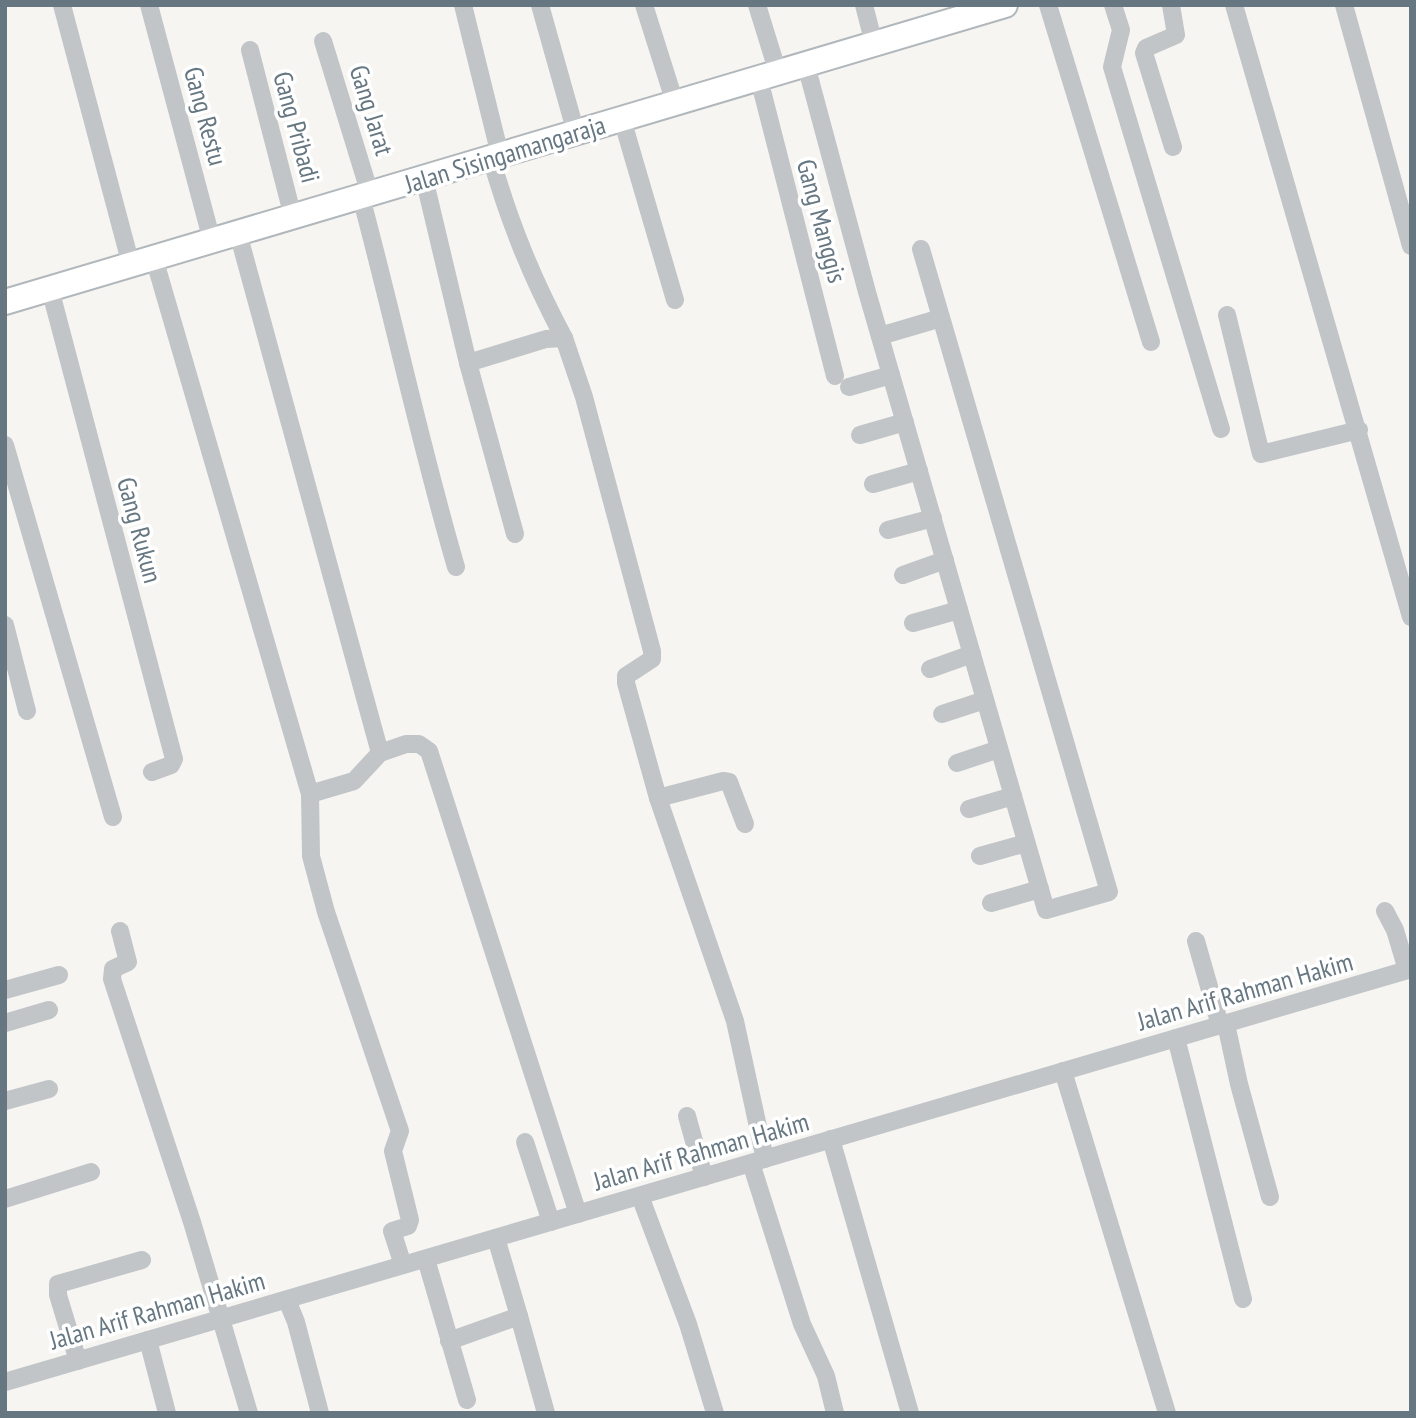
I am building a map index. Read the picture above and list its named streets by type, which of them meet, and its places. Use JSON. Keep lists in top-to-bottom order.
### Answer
{
  "streets": {
    "street": [
      "Gang Jarat",
      "Gang Restu",
      "Gang Pribadi",
      "Jalan Sisingamangaraja",
      "Gang Manggis",
      "Gang Rukun",
      "Jalan Arif Rahman Hakim"
    ]
  },
  "crossings": [
    ["Gang Jarat", "Jalan Sisingamangaraja"],
    ["Gang Restu", "Jalan Sisingamangaraja"],
    ["Gang Pribadi", "Jalan Sisingamangaraja"],
    ["Jalan Sisingamangaraja", "Gang Manggis"],
    ["Jalan Sisingamangaraja", "Gang Rukun"]
  ]
}
